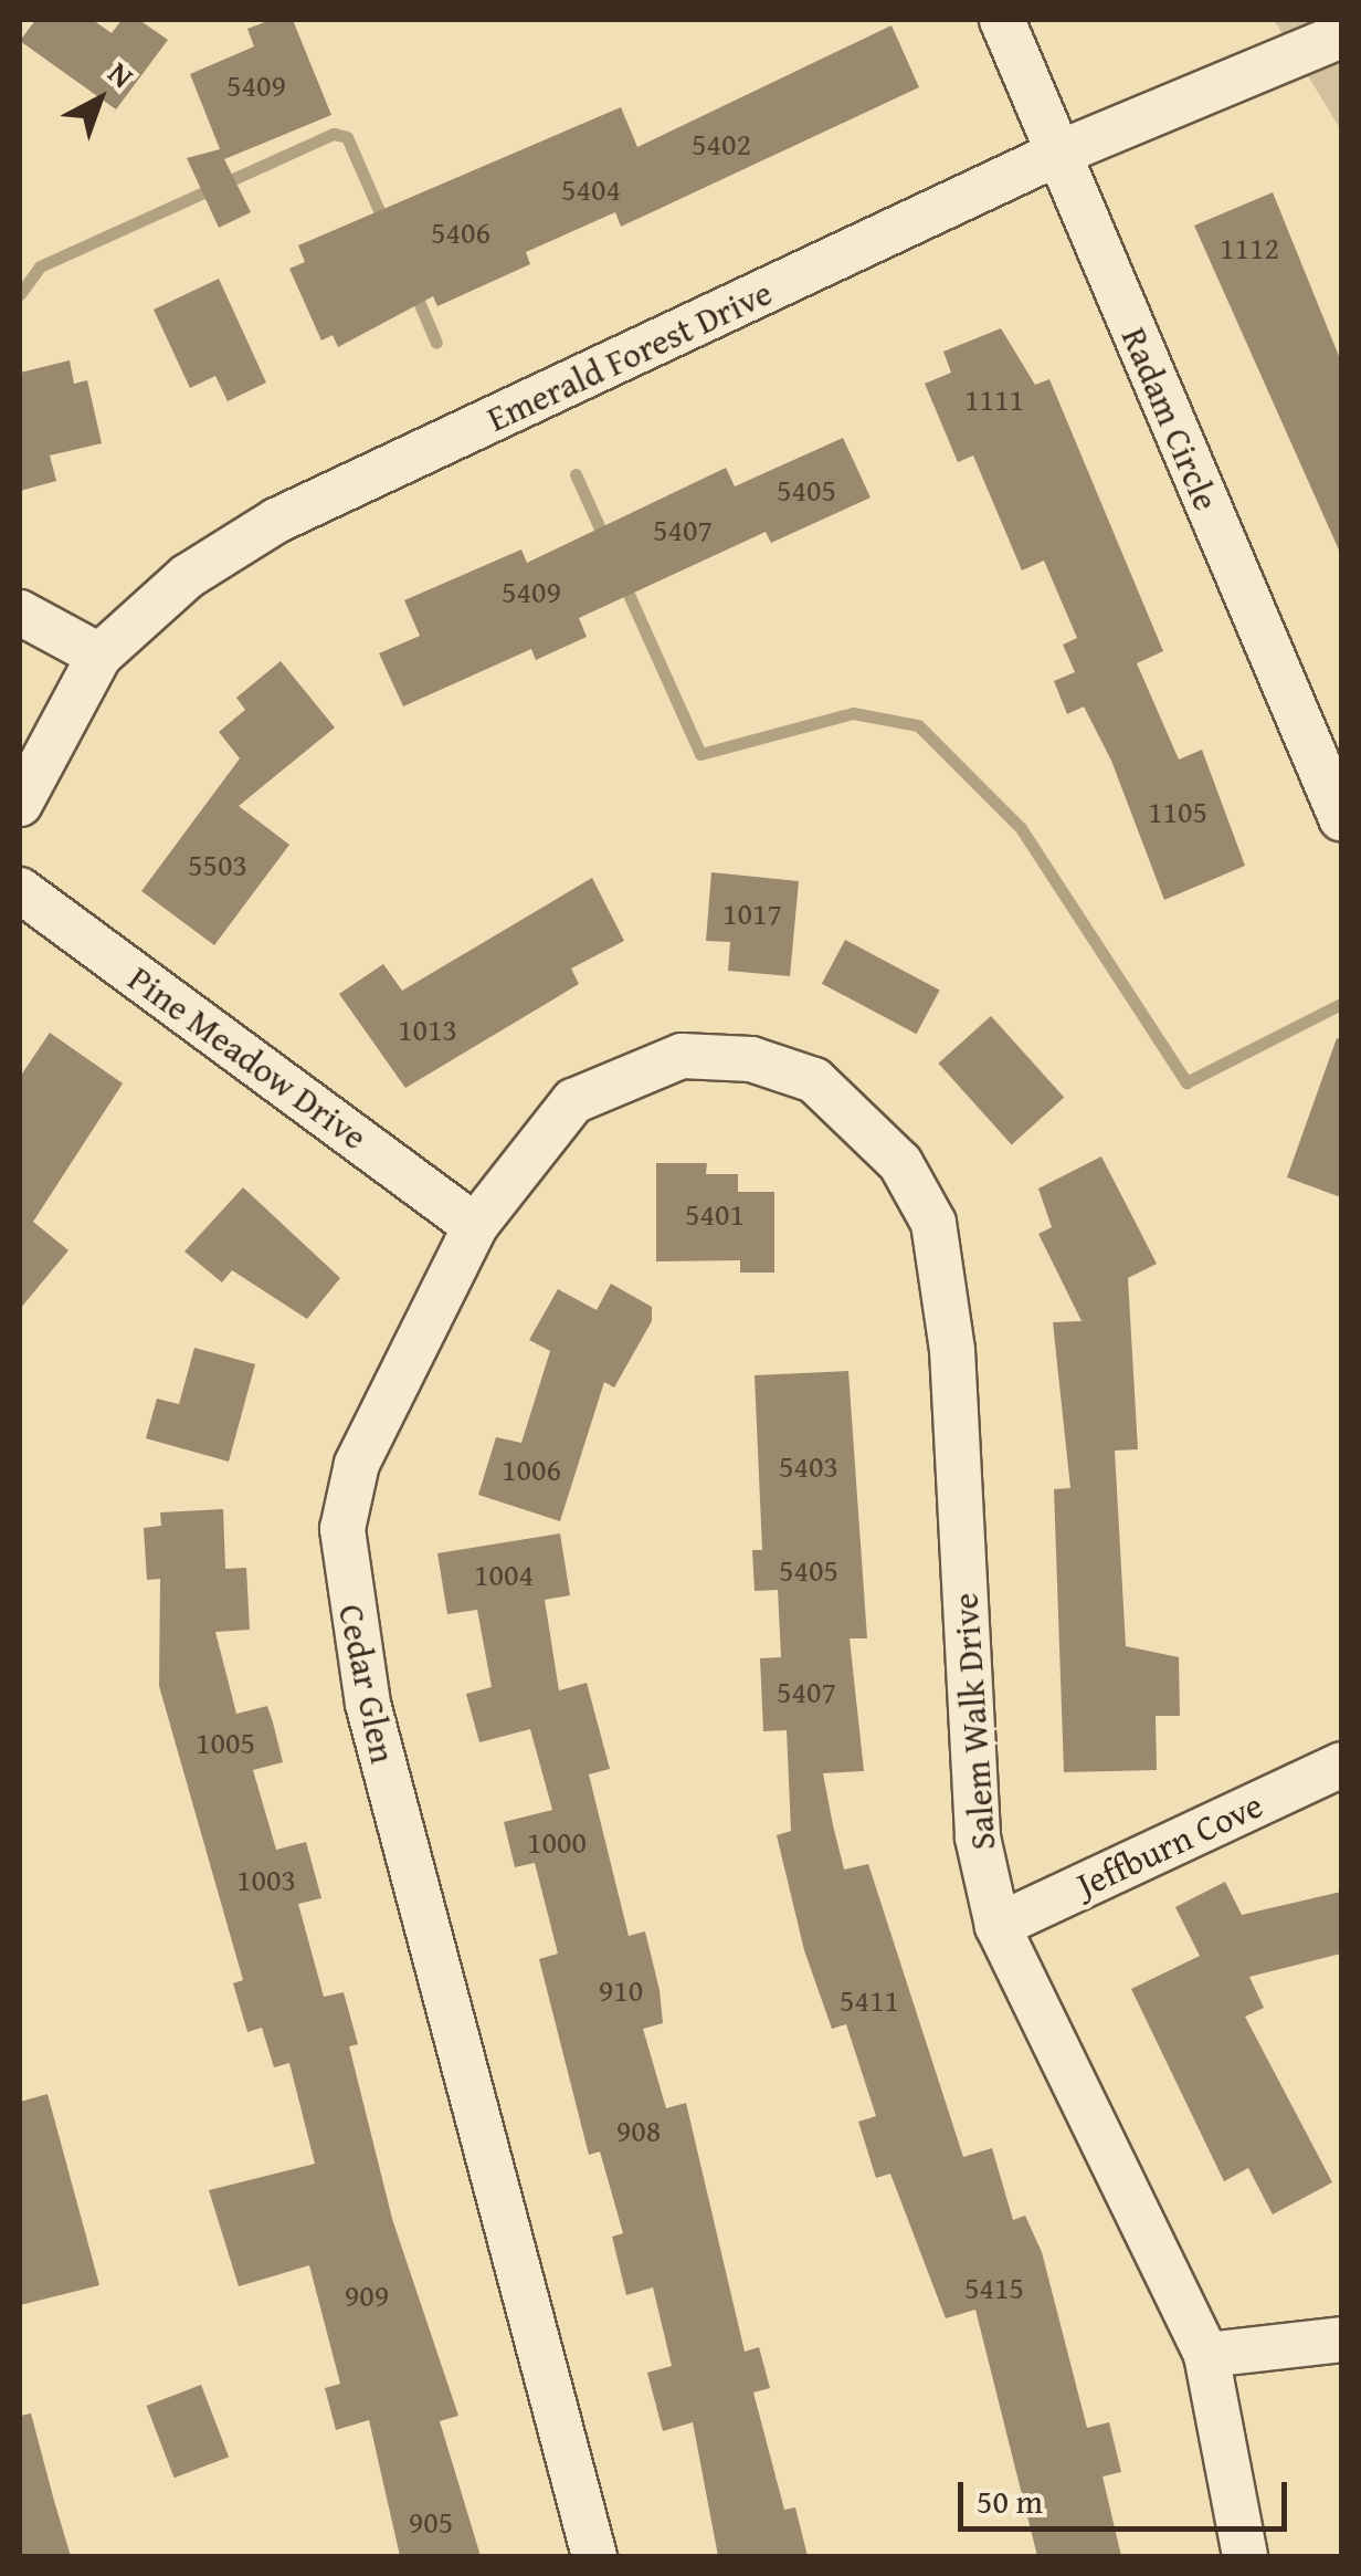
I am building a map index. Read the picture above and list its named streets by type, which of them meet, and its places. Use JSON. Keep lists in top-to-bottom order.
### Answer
{
  "streets": {
    "street": [
      "Emerald Forest Drive",
      "Radam Circle",
      "Pine Meadow Drive",
      "Cedar Glen",
      "Salem Walk Drive",
      "Jeffburn Cove"
    ]
  },
  "crossings": [
    ["Emerald Forest Drive", "Radam Circle"],
    ["Pine Meadow Drive", "Cedar Glen"],
    ["Cedar Glen", "Salem Walk Drive"],
    ["Salem Walk Drive", "Jeffburn Cove"]
  ],
  "house_numbers": [
    "5409",
    "5402",
    "5404",
    "5406",
    "1112",
    "1111",
    "5405",
    "5407",
    "5409",
    "1105",
    "5503",
    "1017",
    "1013",
    "5401",
    "5403",
    "1006",
    "5405",
    "1004",
    "5407",
    "1005",
    "1000",
    "1003",
    "910",
    "5411",
    "908",
    "5415",
    "909",
    "905"
  ],
  "scale_bar": "50 m",
  "north": "top right"
}
